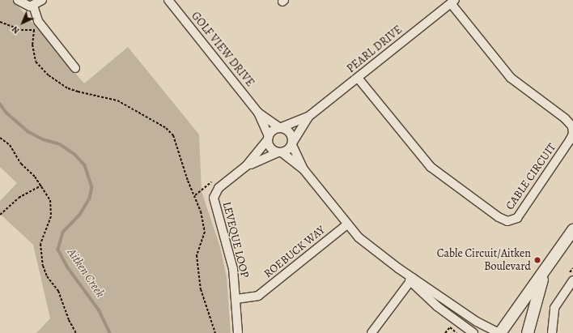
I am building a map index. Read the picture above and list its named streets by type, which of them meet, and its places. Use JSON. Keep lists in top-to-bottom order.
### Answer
{
  "streets": {
    "street": [
      "GOLF VIEW DRIVE",
      "PEARL DRIVE",
      "CABLE CIRCUIT",
      "LEVEQUE LOOP",
      "ROEBUCK WAY"
    ]
  },
  "crossings": [
    ["GOLF VIEW DRIVE", "PEARL DRIVE"],
    ["GOLF VIEW DRIVE", "LEVEQUE LOOP"],
    ["PEARL DRIVE", "CABLE CIRCUIT"],
    ["PEARL DRIVE", "LEVEQUE LOOP"],
    ["LEVEQUE LOOP", "ROEBUCK WAY"]
  ],
  "water": ["Aitken Creek"],
  "places": ["Cable Circuit/Aitken Boulevard"],
  "north": "bottom left"
}
